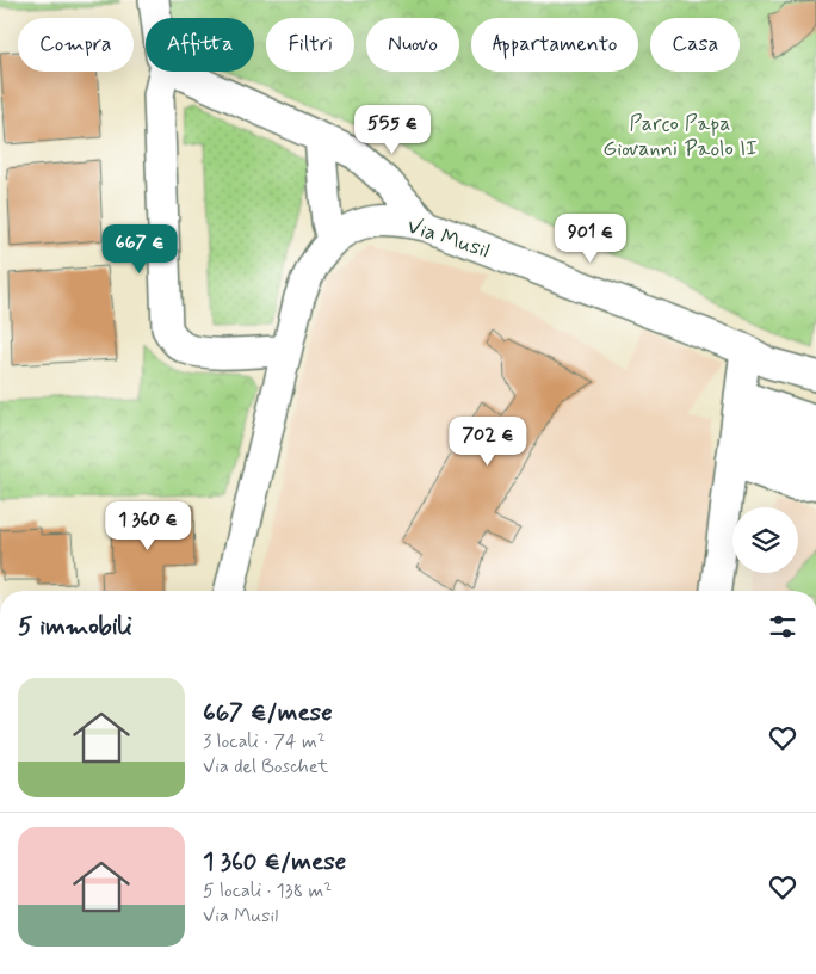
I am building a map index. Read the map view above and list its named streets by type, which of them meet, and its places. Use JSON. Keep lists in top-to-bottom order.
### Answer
{
  "streets": {
    "street": ["Via Musil"]
  },
  "parks": ["Parco Papa Giovanni Paolo II"],
  "page": {
    "chip": [
      "Compra",
      "Affitta",
      "Filtri",
      "Nuovo",
      "Appartamento",
      "Casa"
    ],
    "price": [
      "555 €",
      "901 €",
      "667 €",
      "702 €",
      "1 360 €"
    ],
    "heading": "5 immobili",
    "list": [
      {
        "name": "667 €/mese",
        "note": "3 locali · 74 m² · Via del Boschet"
      },
      {
        "name": "1 360 €/mese",
        "note": "5 locali · 138 m² · Via Musil"
      }
    ]
  }
}
